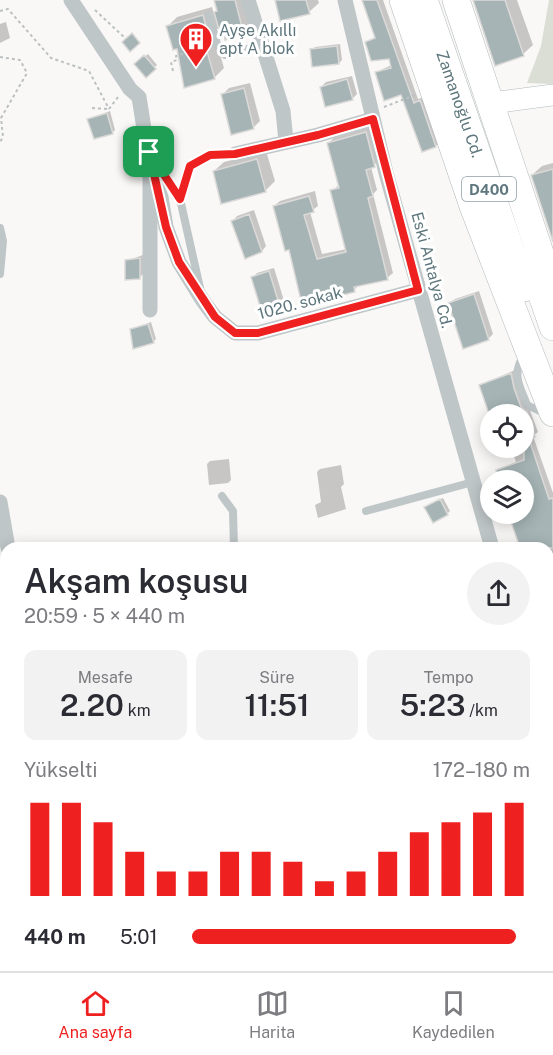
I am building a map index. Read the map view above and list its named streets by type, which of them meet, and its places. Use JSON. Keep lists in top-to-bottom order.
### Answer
{
  "streets": {
    "highway": ["Zamanoğlu Cd.", "D400"],
    "street": ["Eski Antalya Cd.", "1020. sokak"]
  },
  "crossings": [
    ["Eski Antalya Cd.", "1020. sokak"]
  ],
  "places": {
    "building": ["Ayşe Akıllı apt A blok"]
  },
  "page": {
    "heading": ["Akşam koşusu", "20:59 · 5 × 440 m"],
    "stats": [
      ["Mesafe", "2.20 km"],
      ["Süre", "11:51"],
      ["Tempo", "5:23 /km"]
    ],
    "chart": ["Yükselti", "172–180 m"],
    "list": [
      {
        "name": "440 m",
        "note": "5:01"
      }
    ],
    "tabs": ["Ana sayfa", "Harita", "Kaydedilen"]
  }
}
